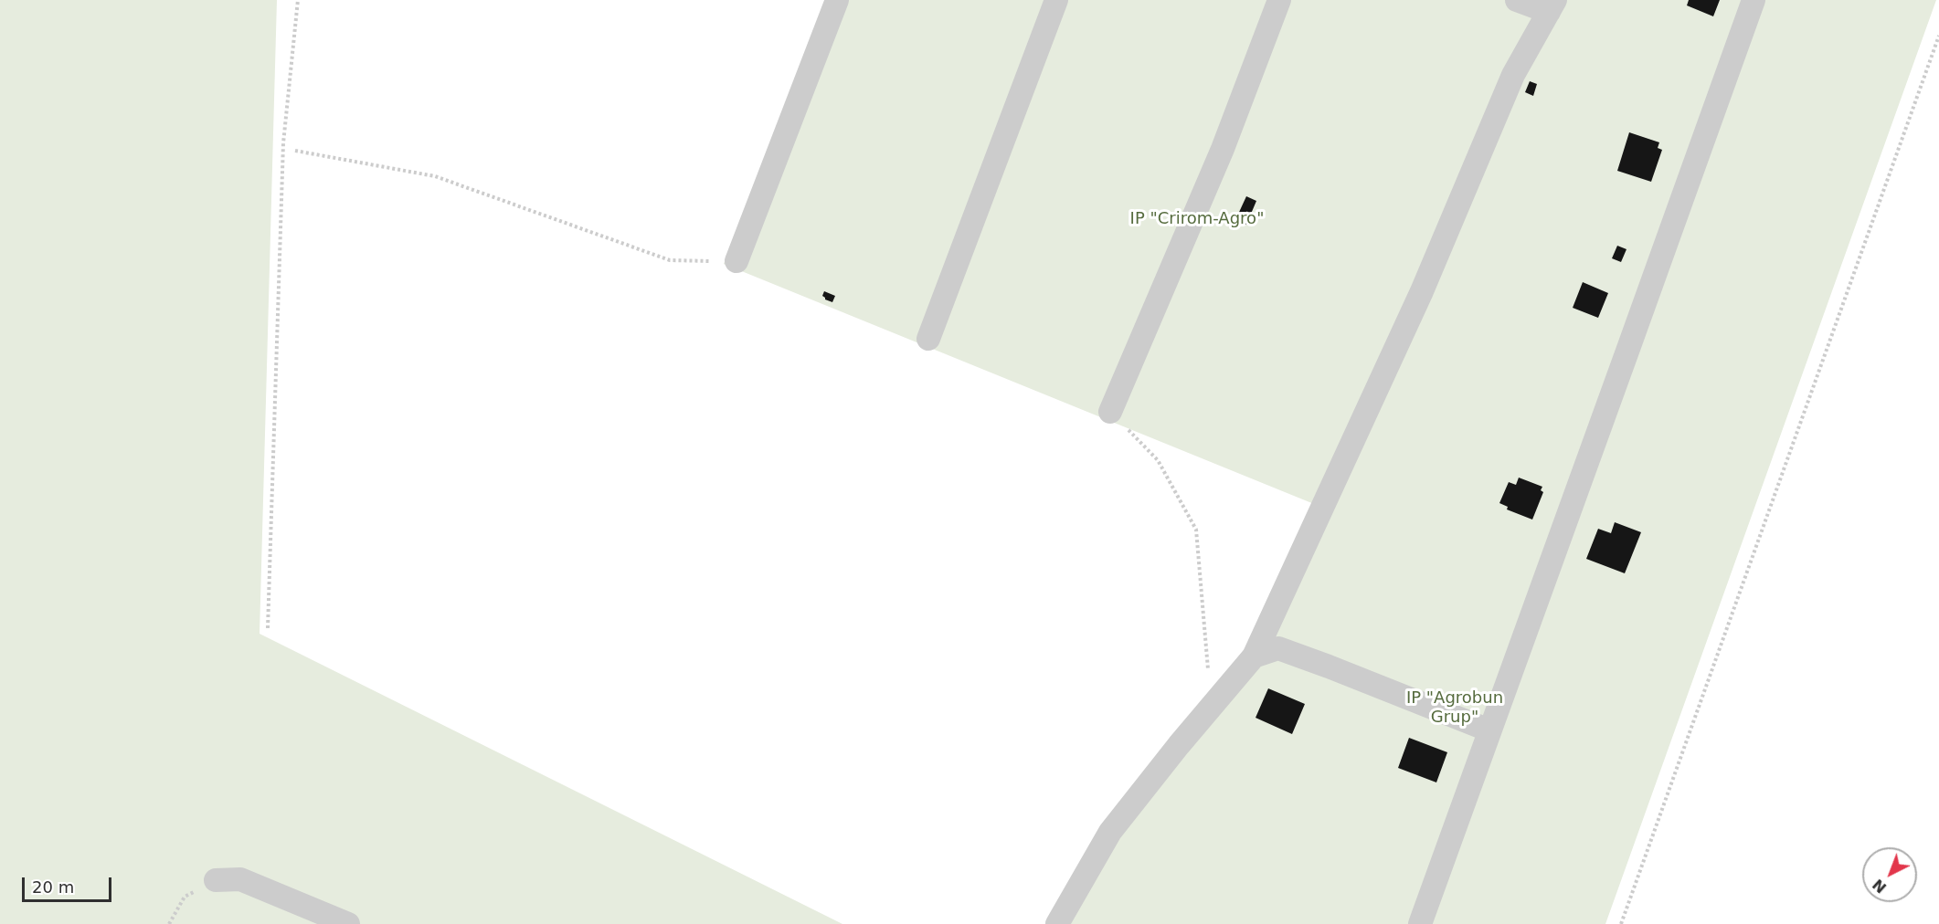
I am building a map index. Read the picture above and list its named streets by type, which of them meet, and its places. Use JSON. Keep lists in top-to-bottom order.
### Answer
{
  "parks": ["IP \"Crirom-Agro\"", "IP \"Agrobun Grup\""],
  "scale_bar": "20 m",
  "north": "bottom left"
}
